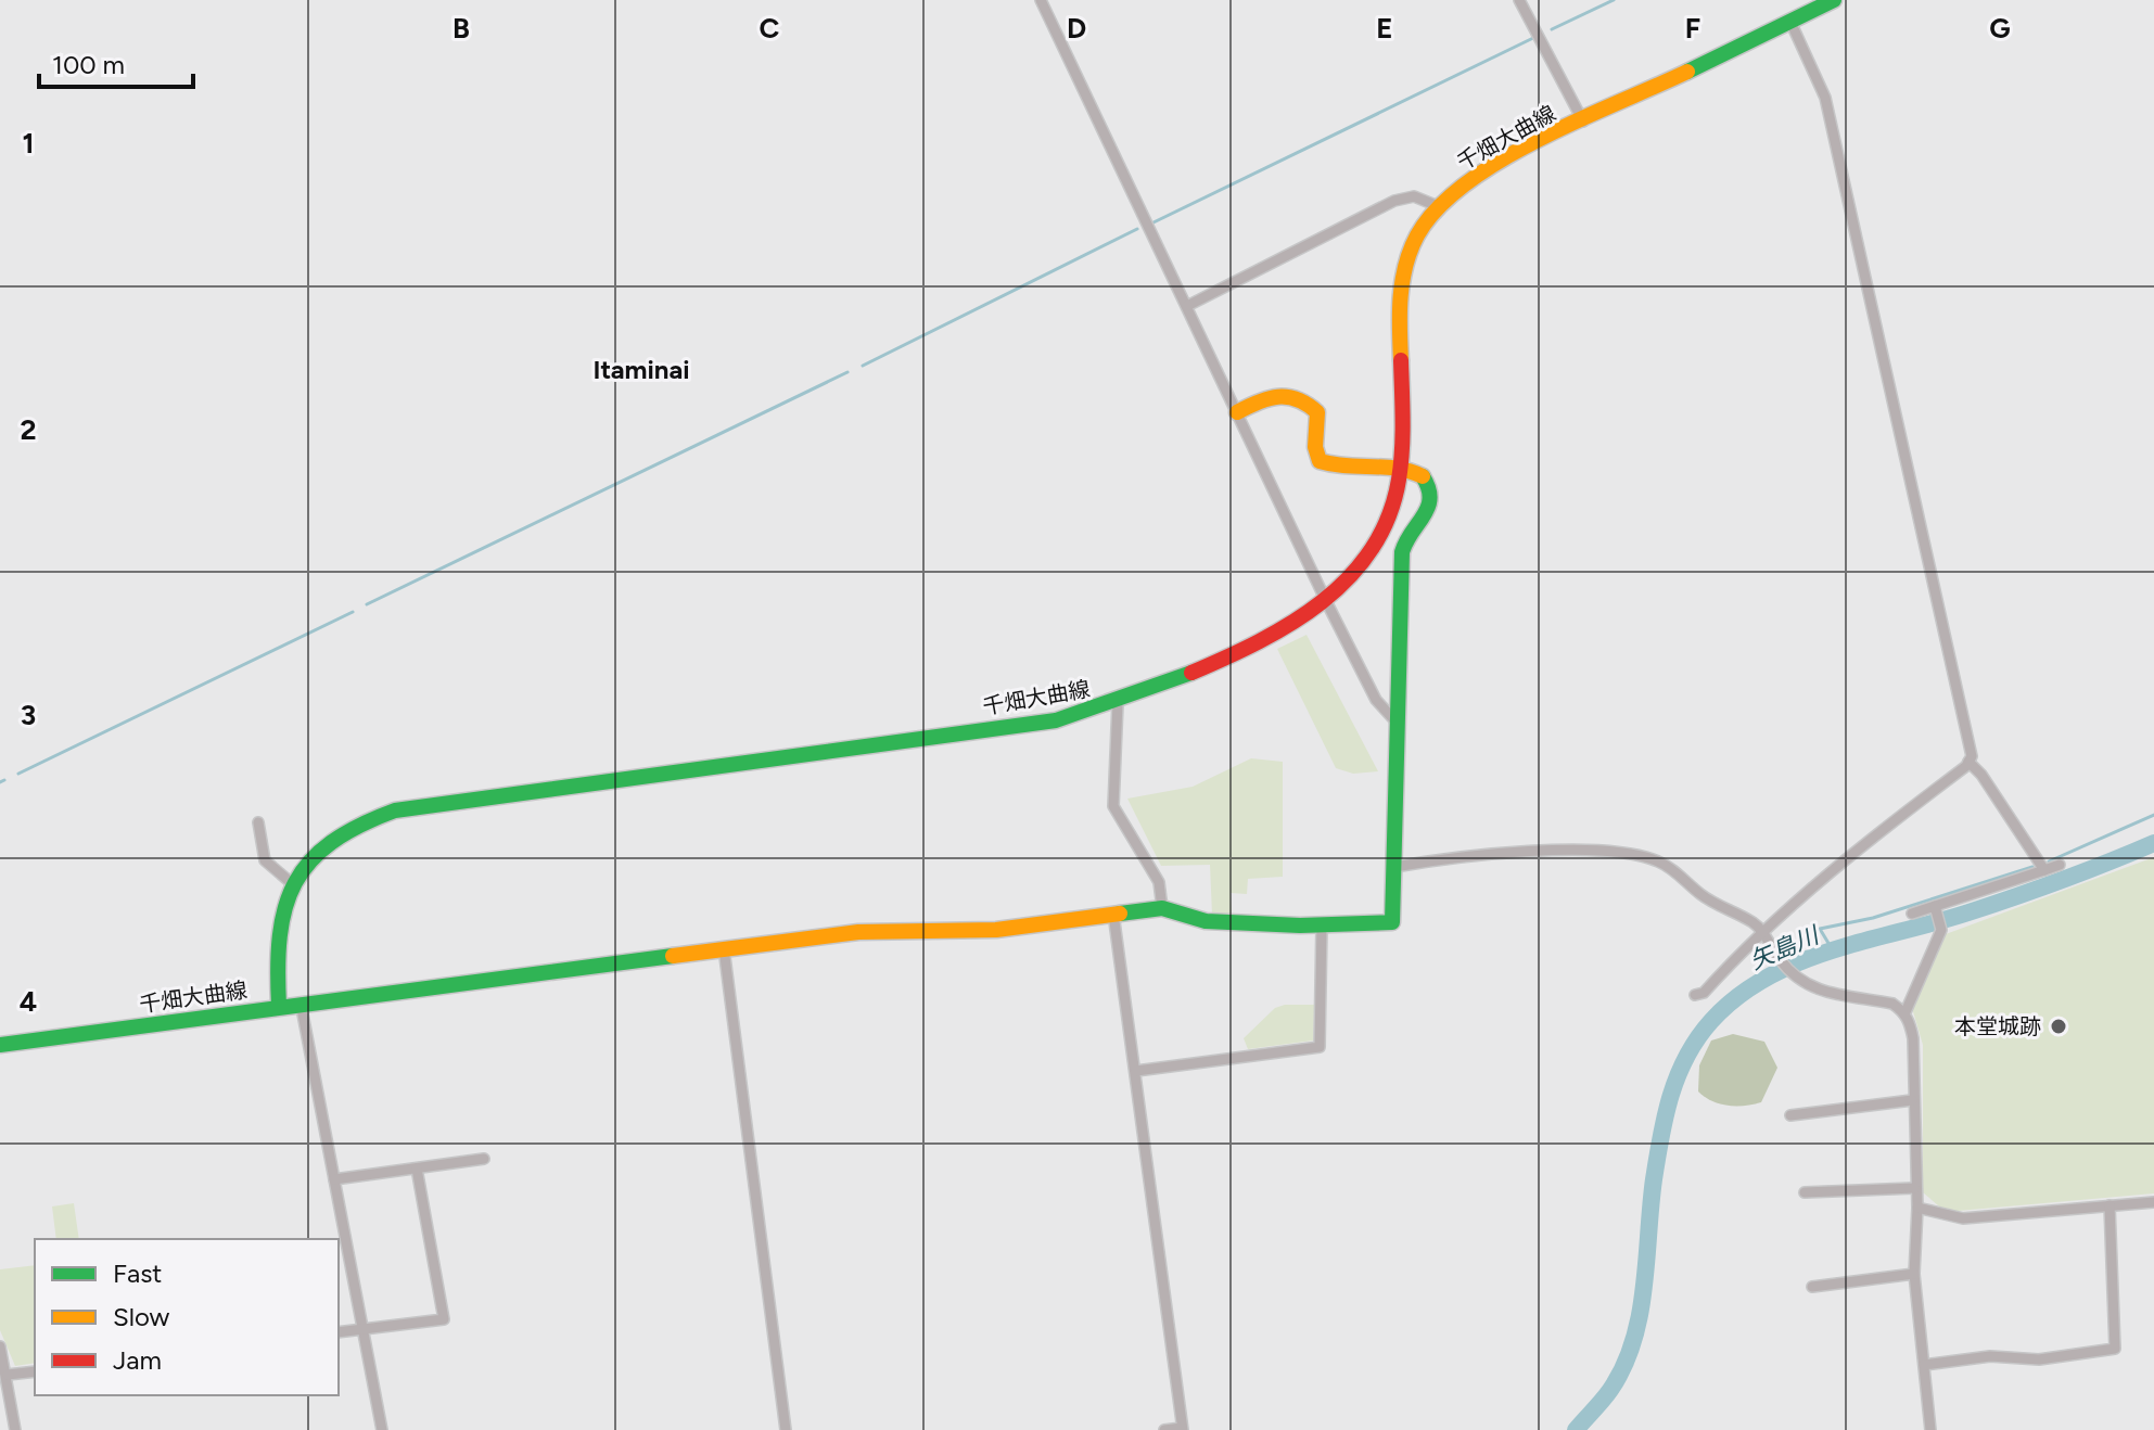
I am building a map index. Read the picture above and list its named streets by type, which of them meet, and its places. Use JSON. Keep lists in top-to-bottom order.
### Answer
{
  "streets": {
    "main road": ["千畑大曲線"]
  },
  "districts": ["Itaminai"],
  "water": ["矢島川"],
  "places": ["本堂城跡"],
  "legend": ["Fast", "Slow", "Jam"],
  "scale_bar": "100 m",
  "grid": {
    "columns": [
      "B",
      "C",
      "D",
      "E",
      "F",
      "G"
    ],
    "rows": [
      "1",
      "2",
      "3",
      "4"
    ]
  }
}
